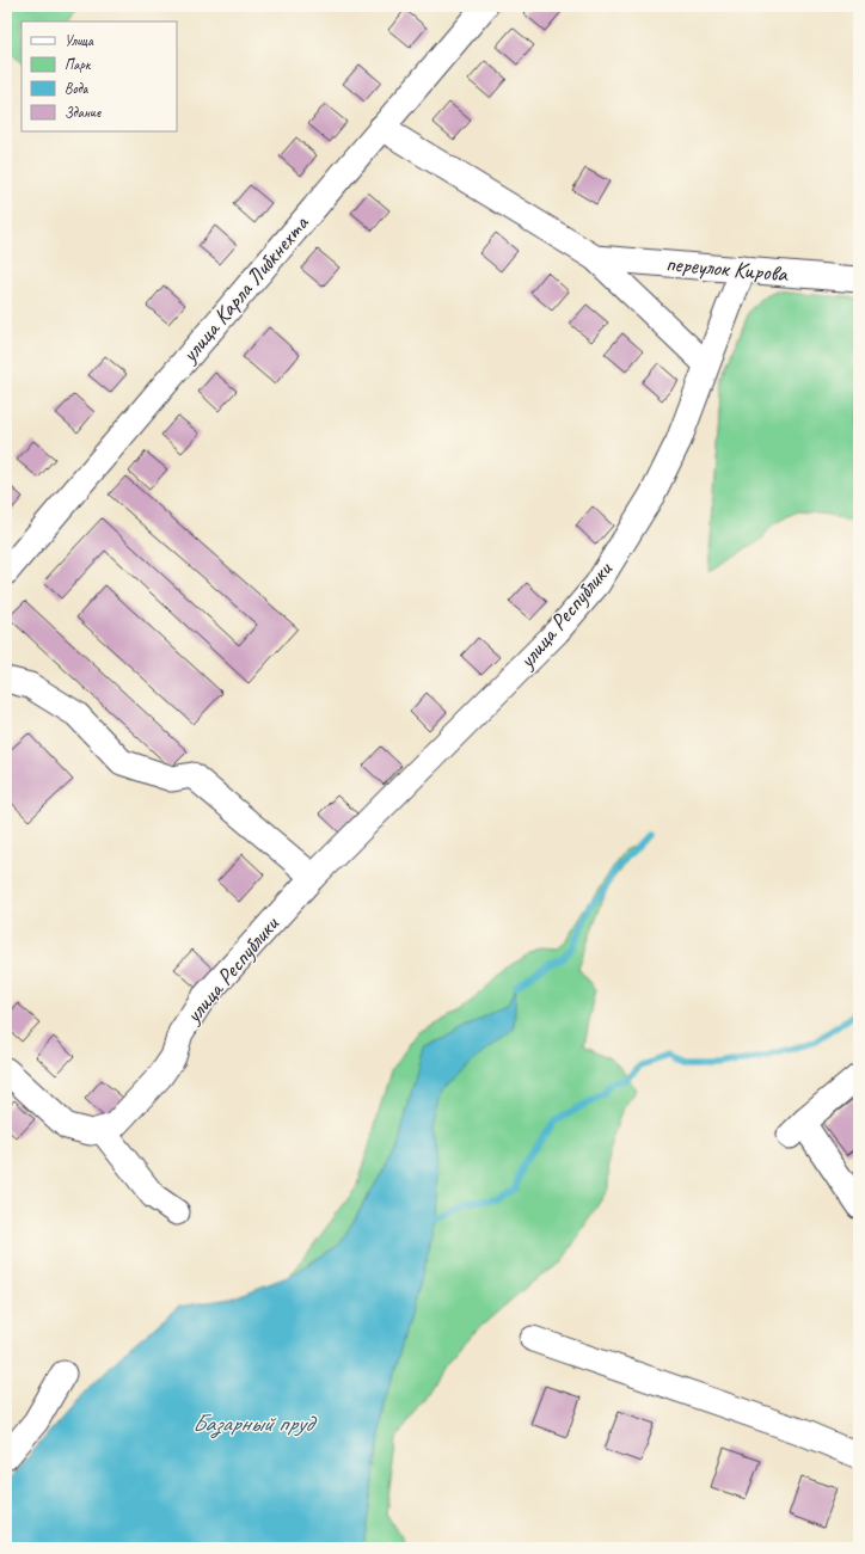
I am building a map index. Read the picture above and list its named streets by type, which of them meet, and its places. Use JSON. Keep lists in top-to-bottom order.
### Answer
{
  "streets": {
    "street": ["переулок Кирова", "улица Карла Либкнехта", "улица Республики"]
  },
  "crossings": [
    ["переулок Кирова", "улица Карла Либкнехта"],
    ["переулок Кирова", "улица Республики"]
  ],
  "water": ["Базарный пруд"],
  "legend": [
    "Улица",
    "Парк",
    "Вода",
    "Здание"
  ]
}
